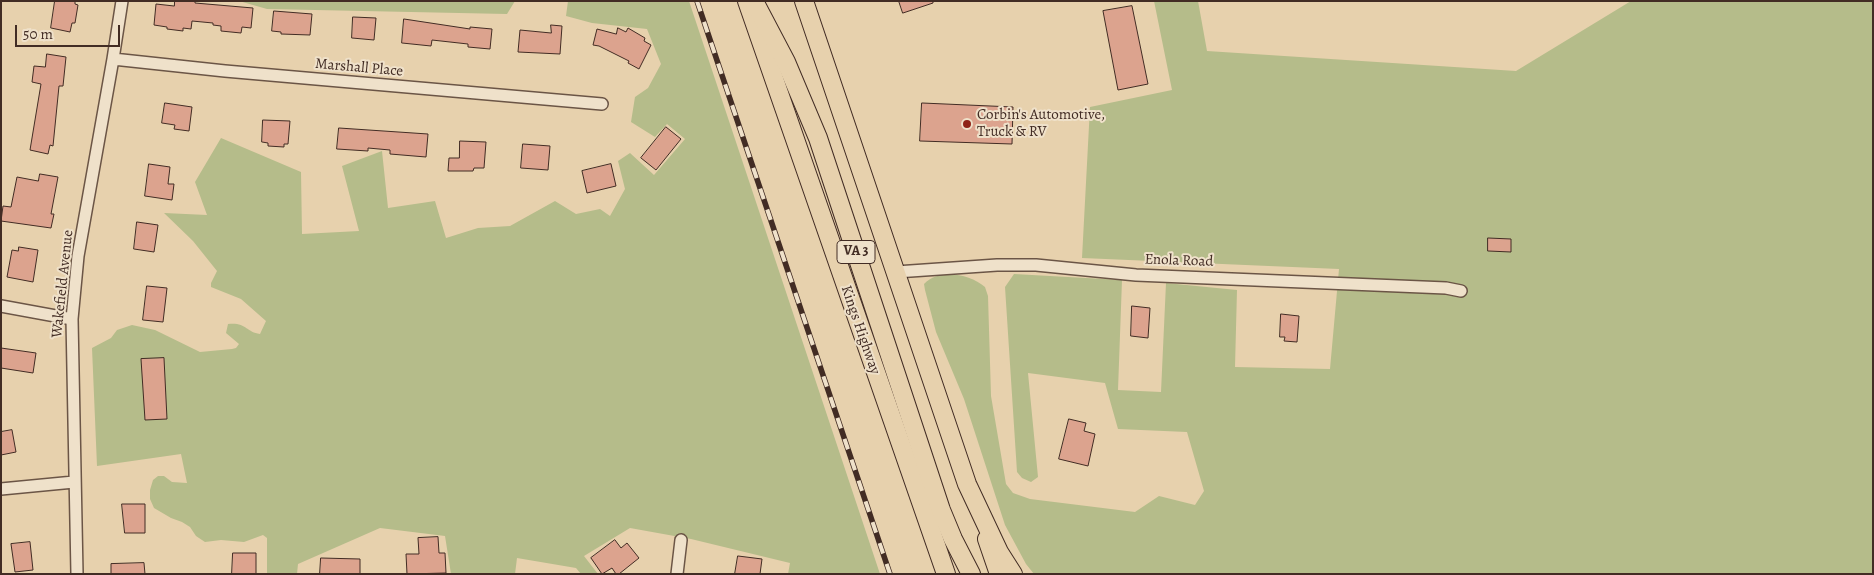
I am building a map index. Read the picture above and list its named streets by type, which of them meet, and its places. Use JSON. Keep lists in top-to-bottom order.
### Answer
{
  "streets": {
    "main road": ["VA 3", "Kings Highway"],
    "street": ["Marshall Place", "Enola Road", "Wakefield Avenue"]
  },
  "crossings": [
    ["Marshall Place", "Wakefield Avenue"],
    ["VA 3", "Enola Road"]
  ],
  "places": ["Corbin's Automotive, Truck & RV"],
  "scale_bar": "50 m"
}
